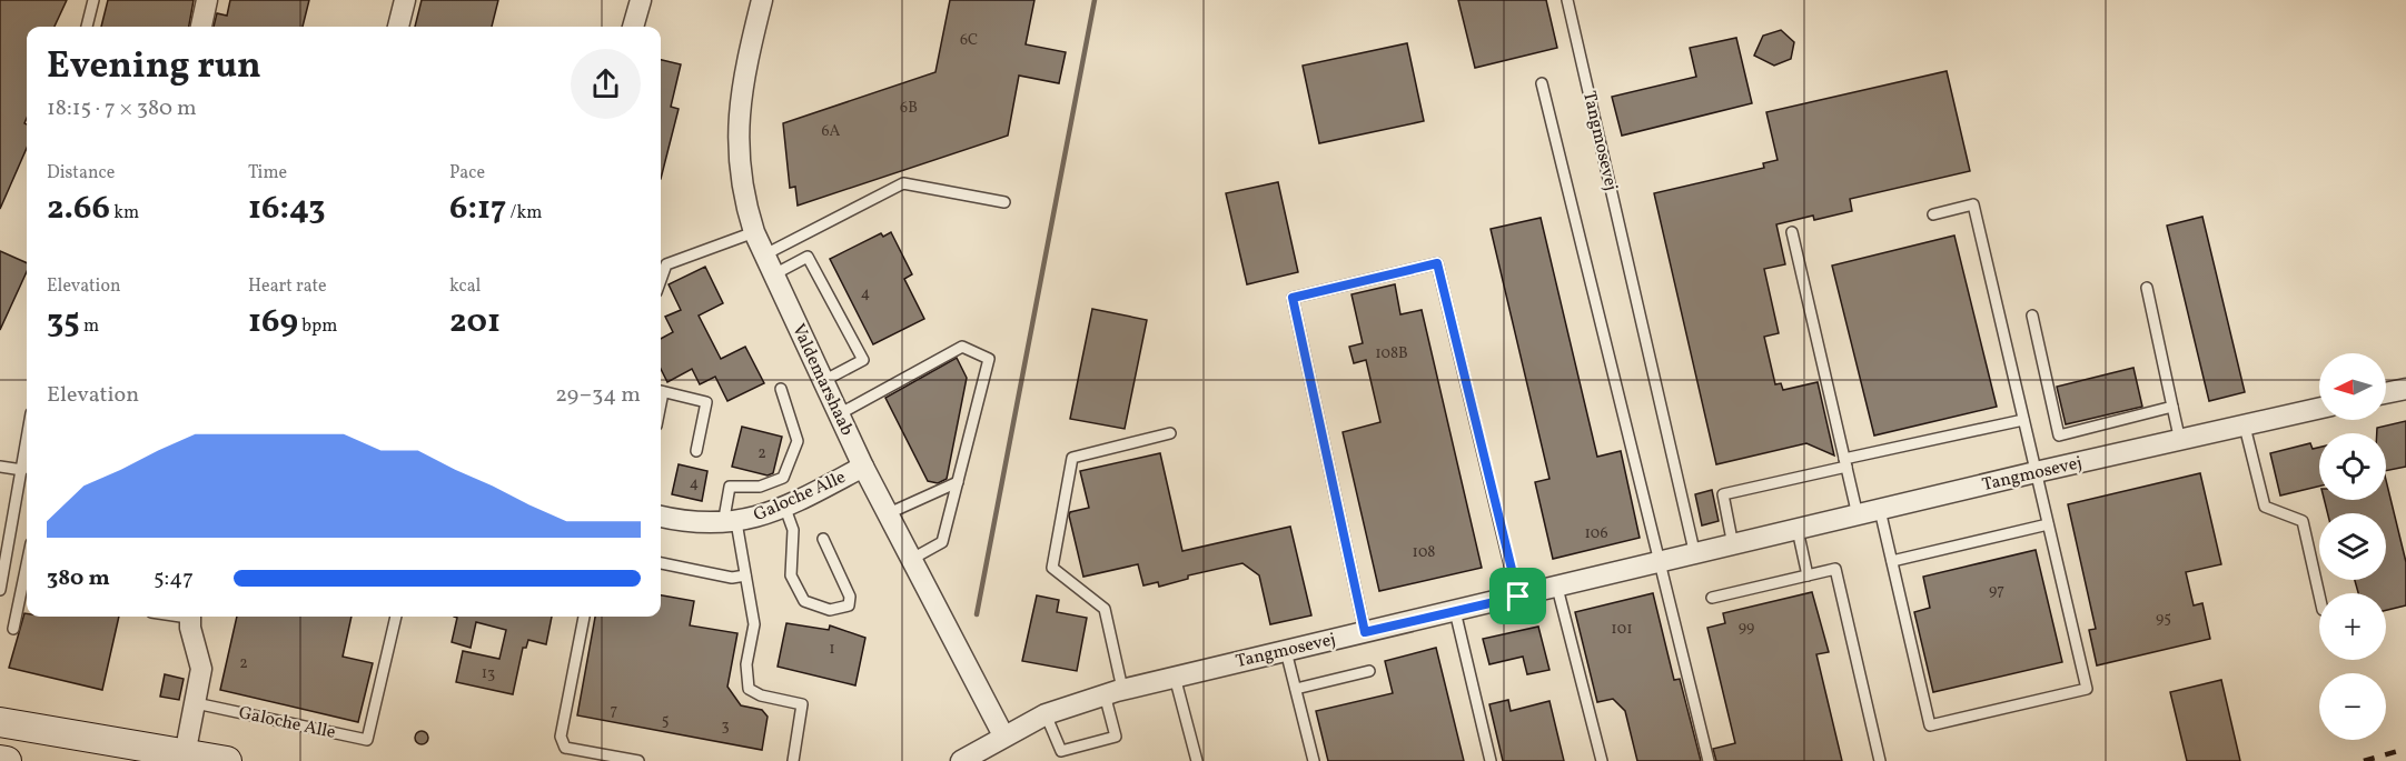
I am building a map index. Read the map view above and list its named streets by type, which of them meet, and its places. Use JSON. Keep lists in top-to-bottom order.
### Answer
{
  "streets": {
    "street": ["Tangmosevej", "Valdemarshaab", "Galoche Alle"]
  },
  "crossings": [
    ["Tangmosevej", "Valdemarshaab"],
    ["Valdemarshaab", "Galoche Alle"]
  ],
  "house_numbers": [
    "6C",
    "6B",
    "6A",
    "4",
    "108B",
    "2",
    "4",
    "106",
    "108",
    "97",
    "95",
    "99",
    "101",
    "1",
    "2",
    "13",
    "7",
    "5",
    "3"
  ],
  "north": "left",
  "page": {
    "heading": ["Evening run", "18:15 · 7 × 380 m"],
    "stats": [
      ["Distance", "2.66 km"],
      ["Time", "16:43"],
      ["Pace", "6:17 /km"],
      ["Elevation", "35 m"],
      ["Heart rate", "169 bpm"],
      ["kcal", "201"]
    ],
    "map_buttons": ["+", "−"],
    "chart": ["Elevation", "29–34 m"],
    "list": [
      {
        "name": "380 m",
        "note": "5:47"
      }
    ]
  }
}
